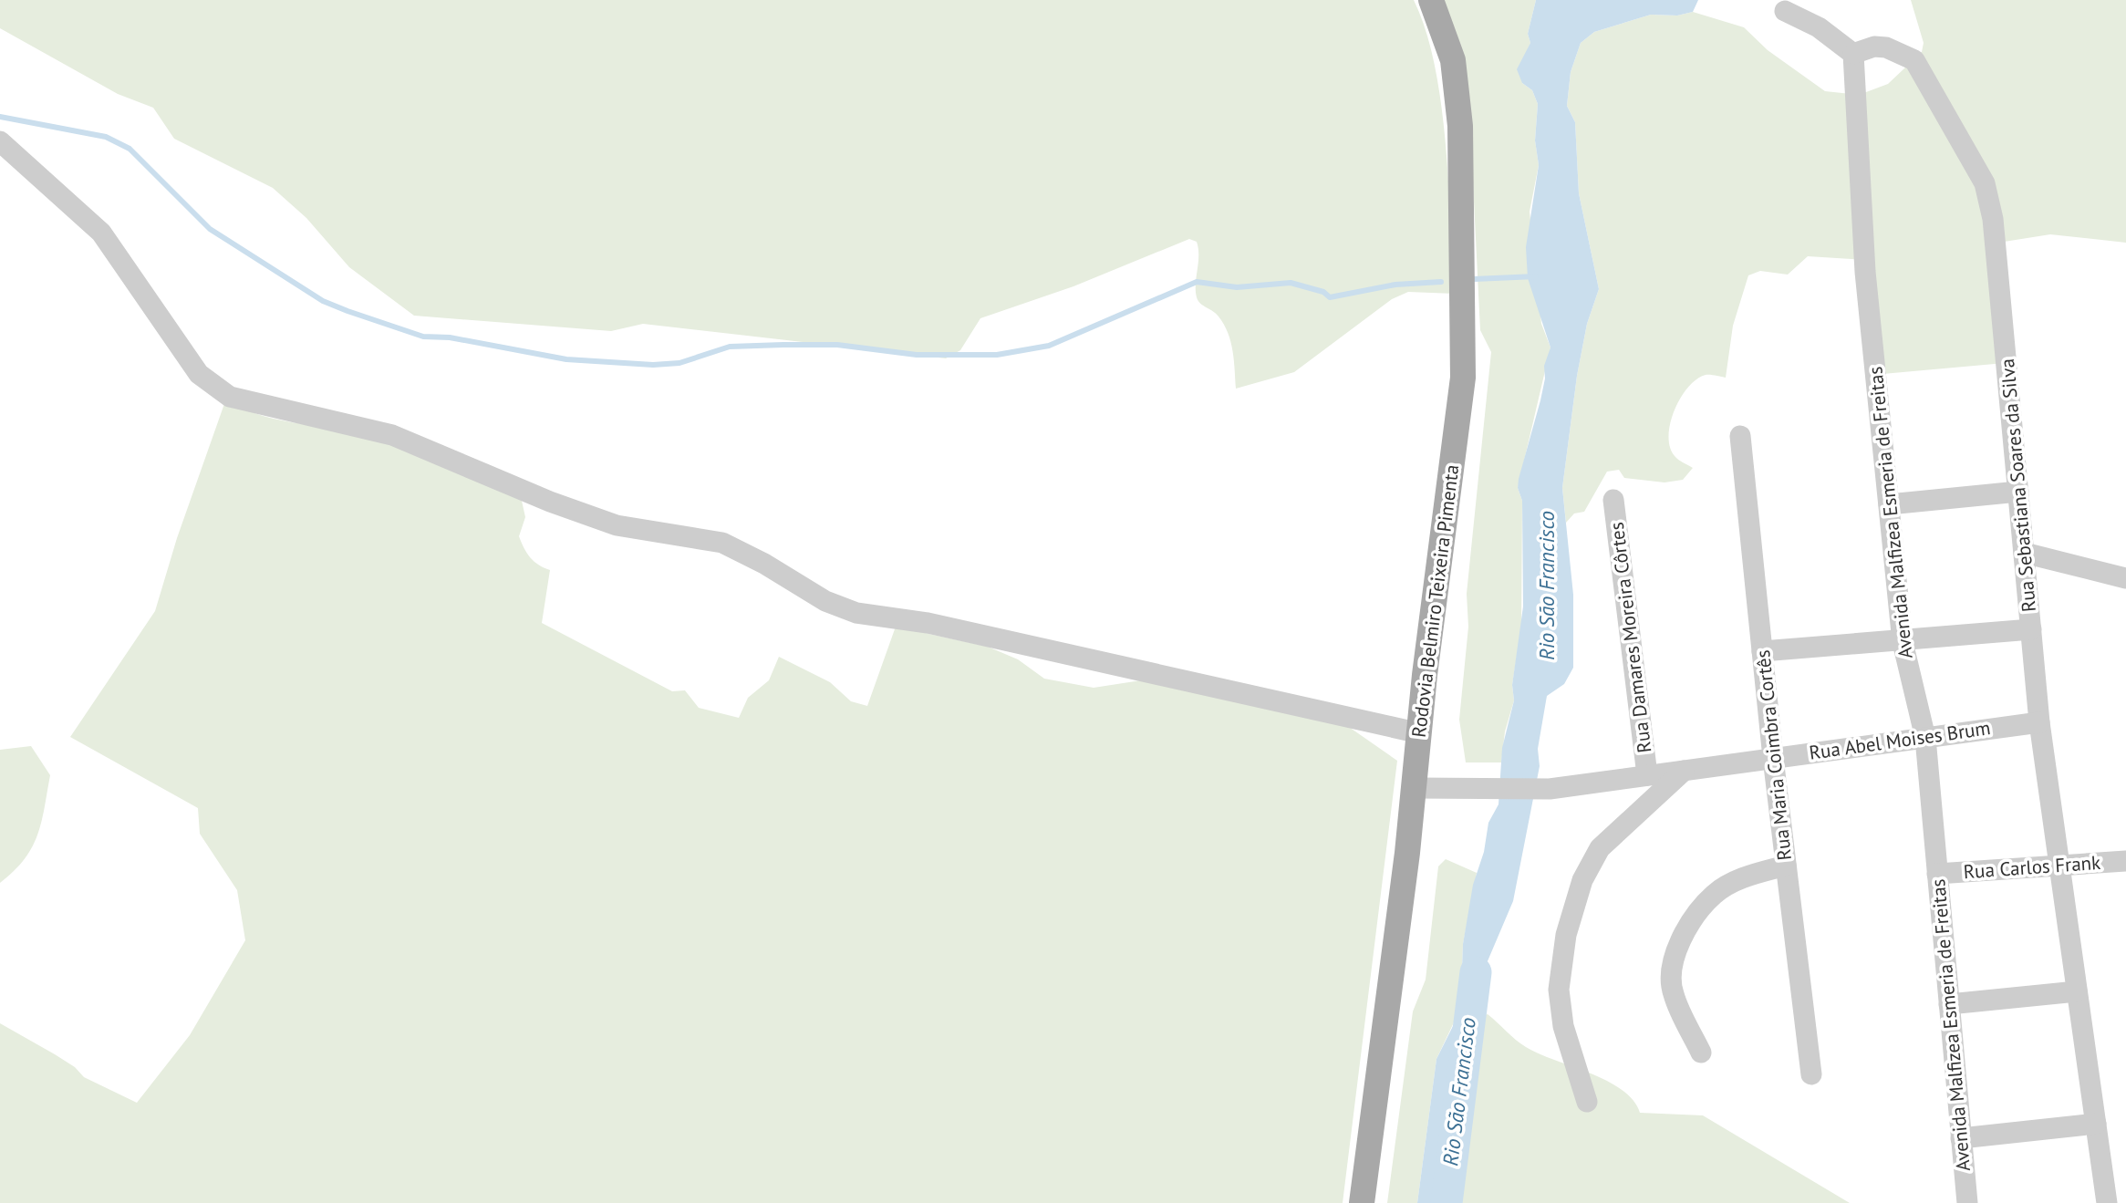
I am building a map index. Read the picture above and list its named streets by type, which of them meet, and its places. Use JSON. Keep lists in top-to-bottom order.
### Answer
{
  "streets": {
    "main road": ["Rodovia Belmiro Teixeira Pimenta"],
    "street": [
      "Rua Sebastiana Soares da Silva",
      "Avenida Malfizea Esmeria de Freitas",
      "Rua Damares Moreira Côrtes",
      "Rua Abel Moises Brum",
      "Rua Maria Coimbra Cortês",
      "Rua Carlos Frank"
    ]
  },
  "crossings": [
    ["Rua Sebastiana Soares da Silva", "Avenida Malfizea Esmeria de Freitas"],
    ["Rua Sebastiana Soares da Silva", "Rua Abel Moises Brum"],
    ["Rua Sebastiana Soares da Silva", "Rua Carlos Frank"],
    ["Avenida Malfizea Esmeria de Freitas", "Rua Abel Moises Brum"],
    ["Avenida Malfizea Esmeria de Freitas", "Rua Carlos Frank"],
    ["Rodovia Belmiro Teixeira Pimenta", "Rua Abel Moises Brum"],
    ["Rua Damares Moreira Côrtes", "Rua Abel Moises Brum"],
    ["Rua Abel Moises Brum", "Rua Maria Coimbra Cortês"]
  ],
  "water": ["Rio São Francisco"]
}
